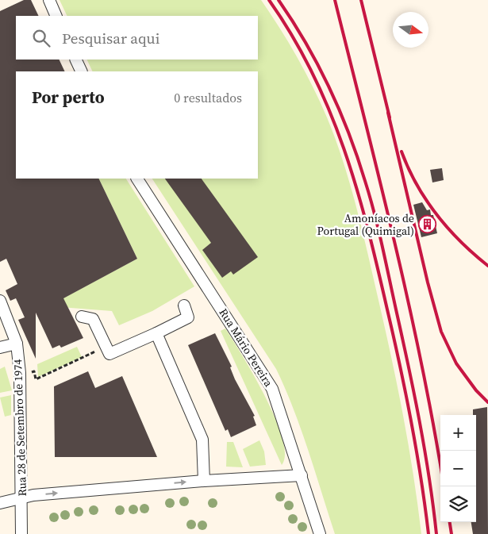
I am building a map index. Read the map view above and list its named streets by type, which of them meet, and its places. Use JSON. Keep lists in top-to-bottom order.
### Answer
{
  "streets": {
    "street": ["Rua Mário Pereira", "Rua 28 de Setembro de 1974"]
  },
  "places": {
    "building": ["Amoníacos de Portugal (Quimigal)"]
  },
  "north": "right",
  "page": {
    "search": "Pesquisar aqui",
    "heading": ["Por perto", "0 resultados"],
    "map_buttons": ["+", "−"]
  }
}
